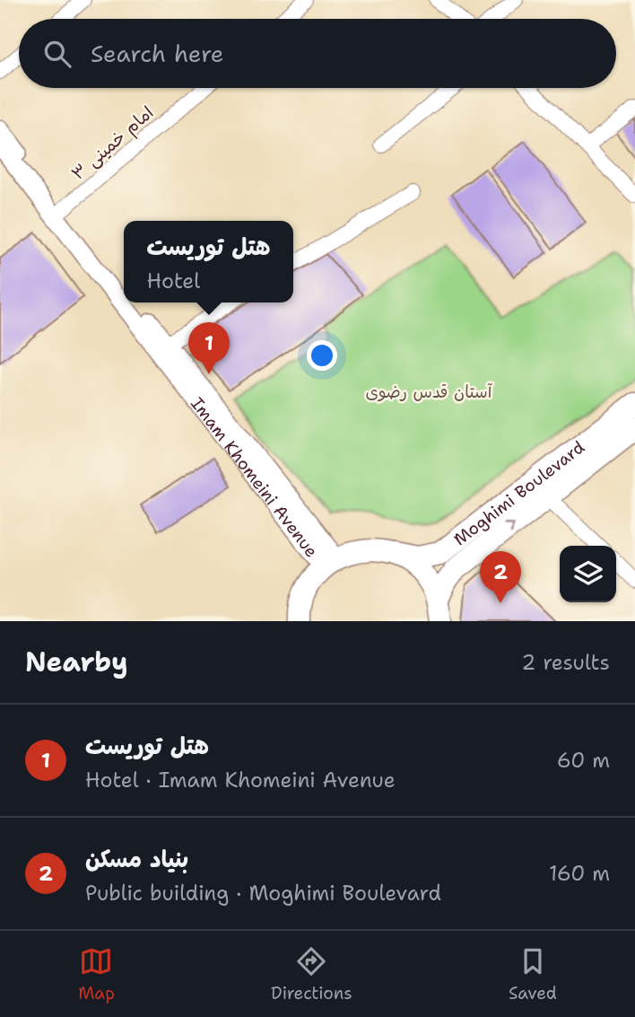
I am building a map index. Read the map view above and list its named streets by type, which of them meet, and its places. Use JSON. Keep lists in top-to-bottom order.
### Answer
{
  "streets": {
    "main road": ["Moghimi Boulevard"],
    "street": ["امام خمینی ۳", "Imam Khomeini Avenue"]
  },
  "crossings": [
    ["امام خمینی ۳", "Imam Khomeini Avenue"],
    ["Imam Khomeini Avenue", "Moghimi Boulevard"]
  ],
  "parks": ["آستان قدس رضوی"],
  "page": {
    "search": "Search here",
    "popup": ["هتل توریست", "Hotel"],
    "pins": ["1", "2"],
    "heading": ["Nearby", "2 results"],
    "list": [
      {
        "mark": "1",
        "name": "هتل توریست",
        "note": "Hotel · Imam Khomeini Avenue",
        "value": "60 m"
      },
      {
        "mark": "2",
        "name": "بنیاد مسکن",
        "note": "Public building · Moghimi Boulevard",
        "value": "160 m"
      }
    ],
    "nav": ["Map", "Directions", "Saved"]
  }
}
